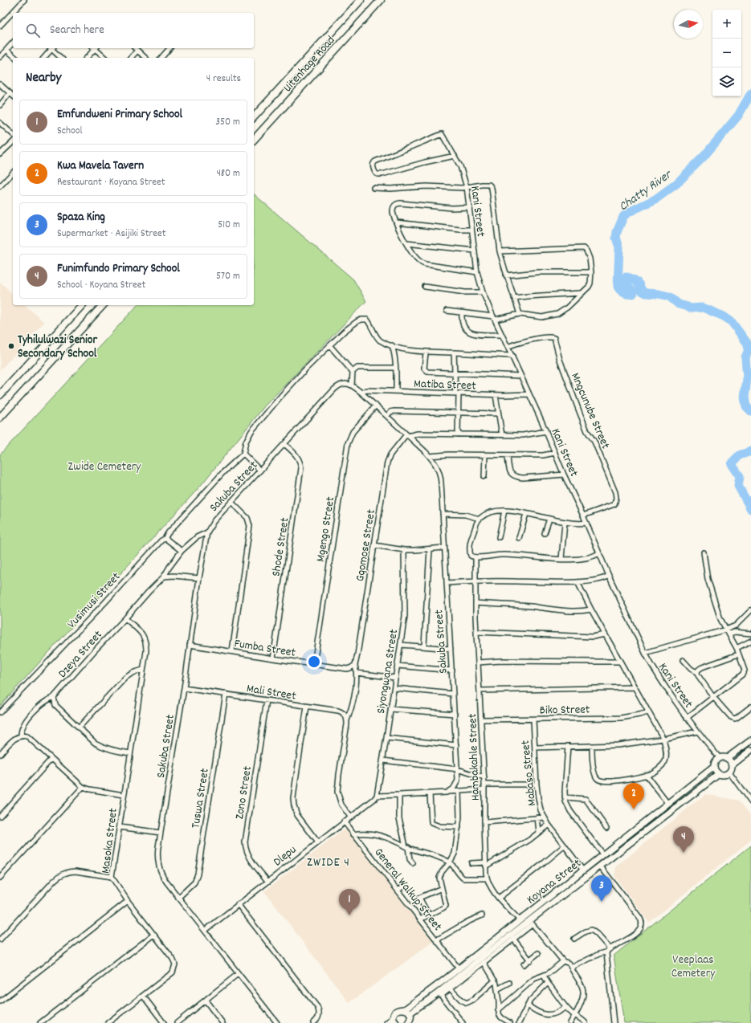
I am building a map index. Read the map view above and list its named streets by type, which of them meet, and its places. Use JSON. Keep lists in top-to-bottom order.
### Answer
{
  "streets": {
    "main road": ["Uitenhage Road", "Koyana Street"],
    "street": [
      "Kani Street",
      "Matiba Street",
      "Mngcunube Street",
      "Sakuba Street",
      "Mgengo Street",
      "Gqomose Street",
      "Shode Street",
      "Vusimusi Street",
      "Fumba Street",
      "Dzeya Street",
      "Siyongwana Street",
      "Mali Street",
      "Biko Street",
      "Hambakahle Street",
      "Mabaso Street",
      "Zono Street",
      "Tuswa Street",
      "Masoka Street",
      "Dlepu",
      "General Walkup Street"
    ]
  },
  "crossings": [
    ["Kani Street", "Matiba Street"],
    ["Kani Street", "Mngcunube Street"],
    ["Kani Street", "Koyana Street"],
    ["Matiba Street", "Sakuba Street"],
    ["Sakuba Street", "Mgengo Street"],
    ["Sakuba Street", "Gqomose Street"],
    ["Sakuba Street", "Shode Street"],
    ["Sakuba Street", "Fumba Street"],
    ["Sakuba Street", "Mali Street"],
    ["Sakuba Street", "Tuswa Street"],
    ["Sakuba Street", "Dlepu"],
    ["Mgengo Street", "Fumba Street"],
    ["Gqomose Street", "Fumba Street"],
    ["Shode Street", "Fumba Street"],
    ["Dzeya Street", "Masoka Street"],
    ["Siyongwana Street", "Dlepu"],
    ["Mali Street", "Zono Street"],
    ["Mali Street", "Tuswa Street"],
    ["Biko Street", "Hambakahle Street"],
    ["Biko Street", "Mabaso Street"],
    ["Hambakahle Street", "Koyana Street"],
    ["Mabaso Street", "Koyana Street"],
    ["Zono Street", "Dlepu"],
    ["Dlepu", "General Walkup Street"],
    ["Koyana Street", "General Walkup Street"]
  ],
  "districts": ["ZWIDE 4"],
  "water": ["Chatty River"],
  "parks": ["Zwide Cemetery", "Veeplaas Cemetery"],
  "places": ["Tyhilulwazi Senior Secondary School"],
  "north": "right",
  "page": {
    "map_buttons": ["+", "−"],
    "search": "Search here",
    "heading": ["Nearby", "4 results"],
    "list": [
      {
        "mark": "1",
        "name": "Emfundweni Primary School",
        "note": "School",
        "value": "350 m"
      },
      {
        "mark": "2",
        "name": "Kwa Mavela Tavern",
        "note": "Restaurant · Koyana Street",
        "value": "480 m"
      },
      {
        "mark": "3",
        "name": "Spaza King",
        "note": "Supermarket · Asijiki Street",
        "value": "510 m"
      },
      {
        "mark": "4",
        "name": "Funimfundo Primary School",
        "note": "School · Koyana Street",
        "value": "570 m"
      }
    ],
    "pins": [
      "2",
      "4",
      "3",
      "1"
    ]
  }
}
